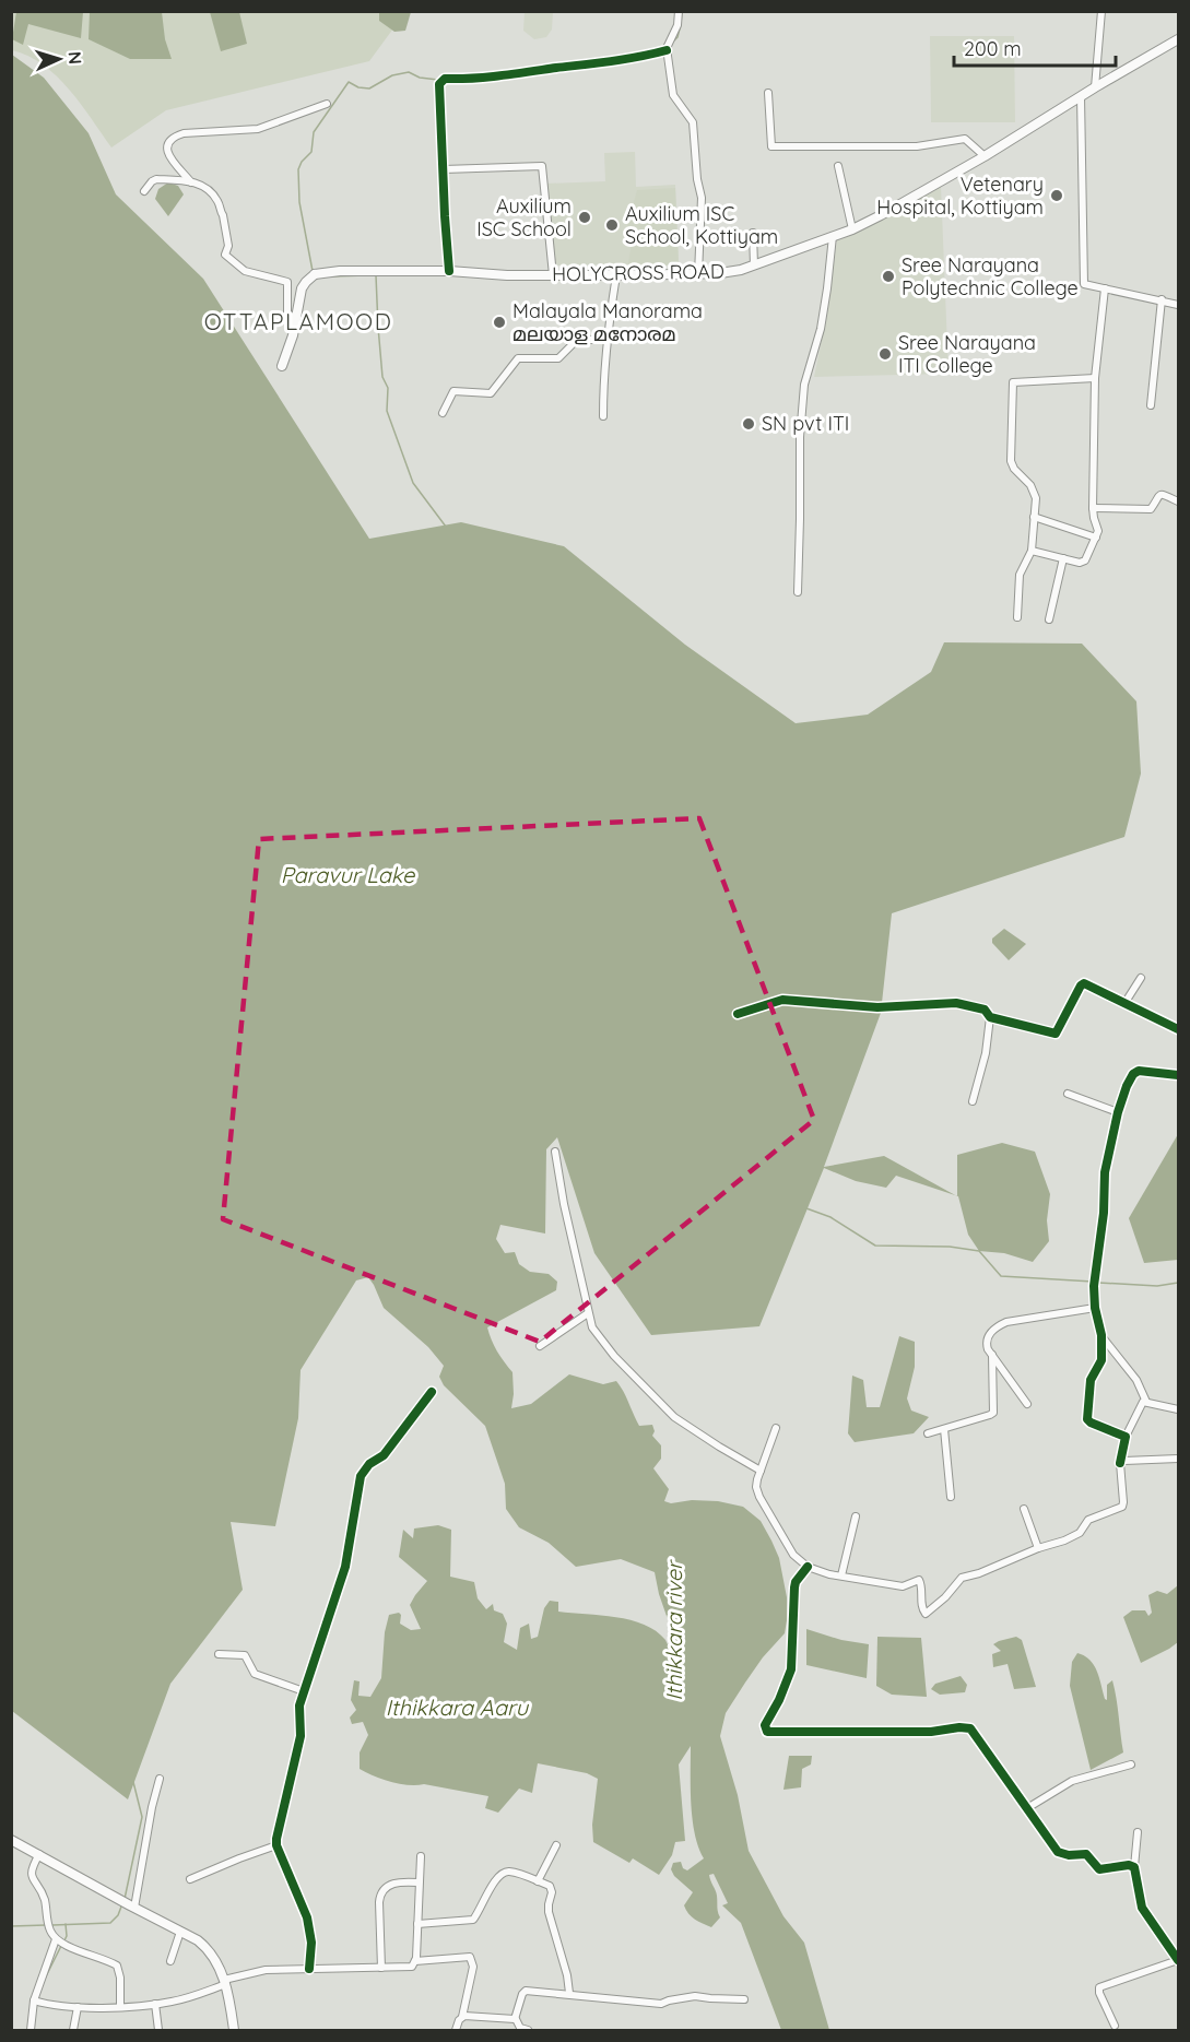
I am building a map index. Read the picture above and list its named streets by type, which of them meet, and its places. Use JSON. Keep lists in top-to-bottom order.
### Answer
{
  "streets": {
    "main road": ["HOLYCROSS ROAD"]
  },
  "districts": ["OTTAPLAMOOD"],
  "water": ["Paravur Lake", "Ithikkara river", "Ithikkara Aaru"],
  "places": [
    "Vetenary Hospital, Kottiyam",
    "Auxilium ISC School",
    "Auxilium ISC School, Kottiyam",
    "Sree Narayana Polytechnic College",
    "Malayala Manorama മലയാള മനോരമ",
    "Sree Narayana ITI College",
    "SN pvt ITI"
  ],
  "scale_bar": "200 m",
  "north": "right"
}
